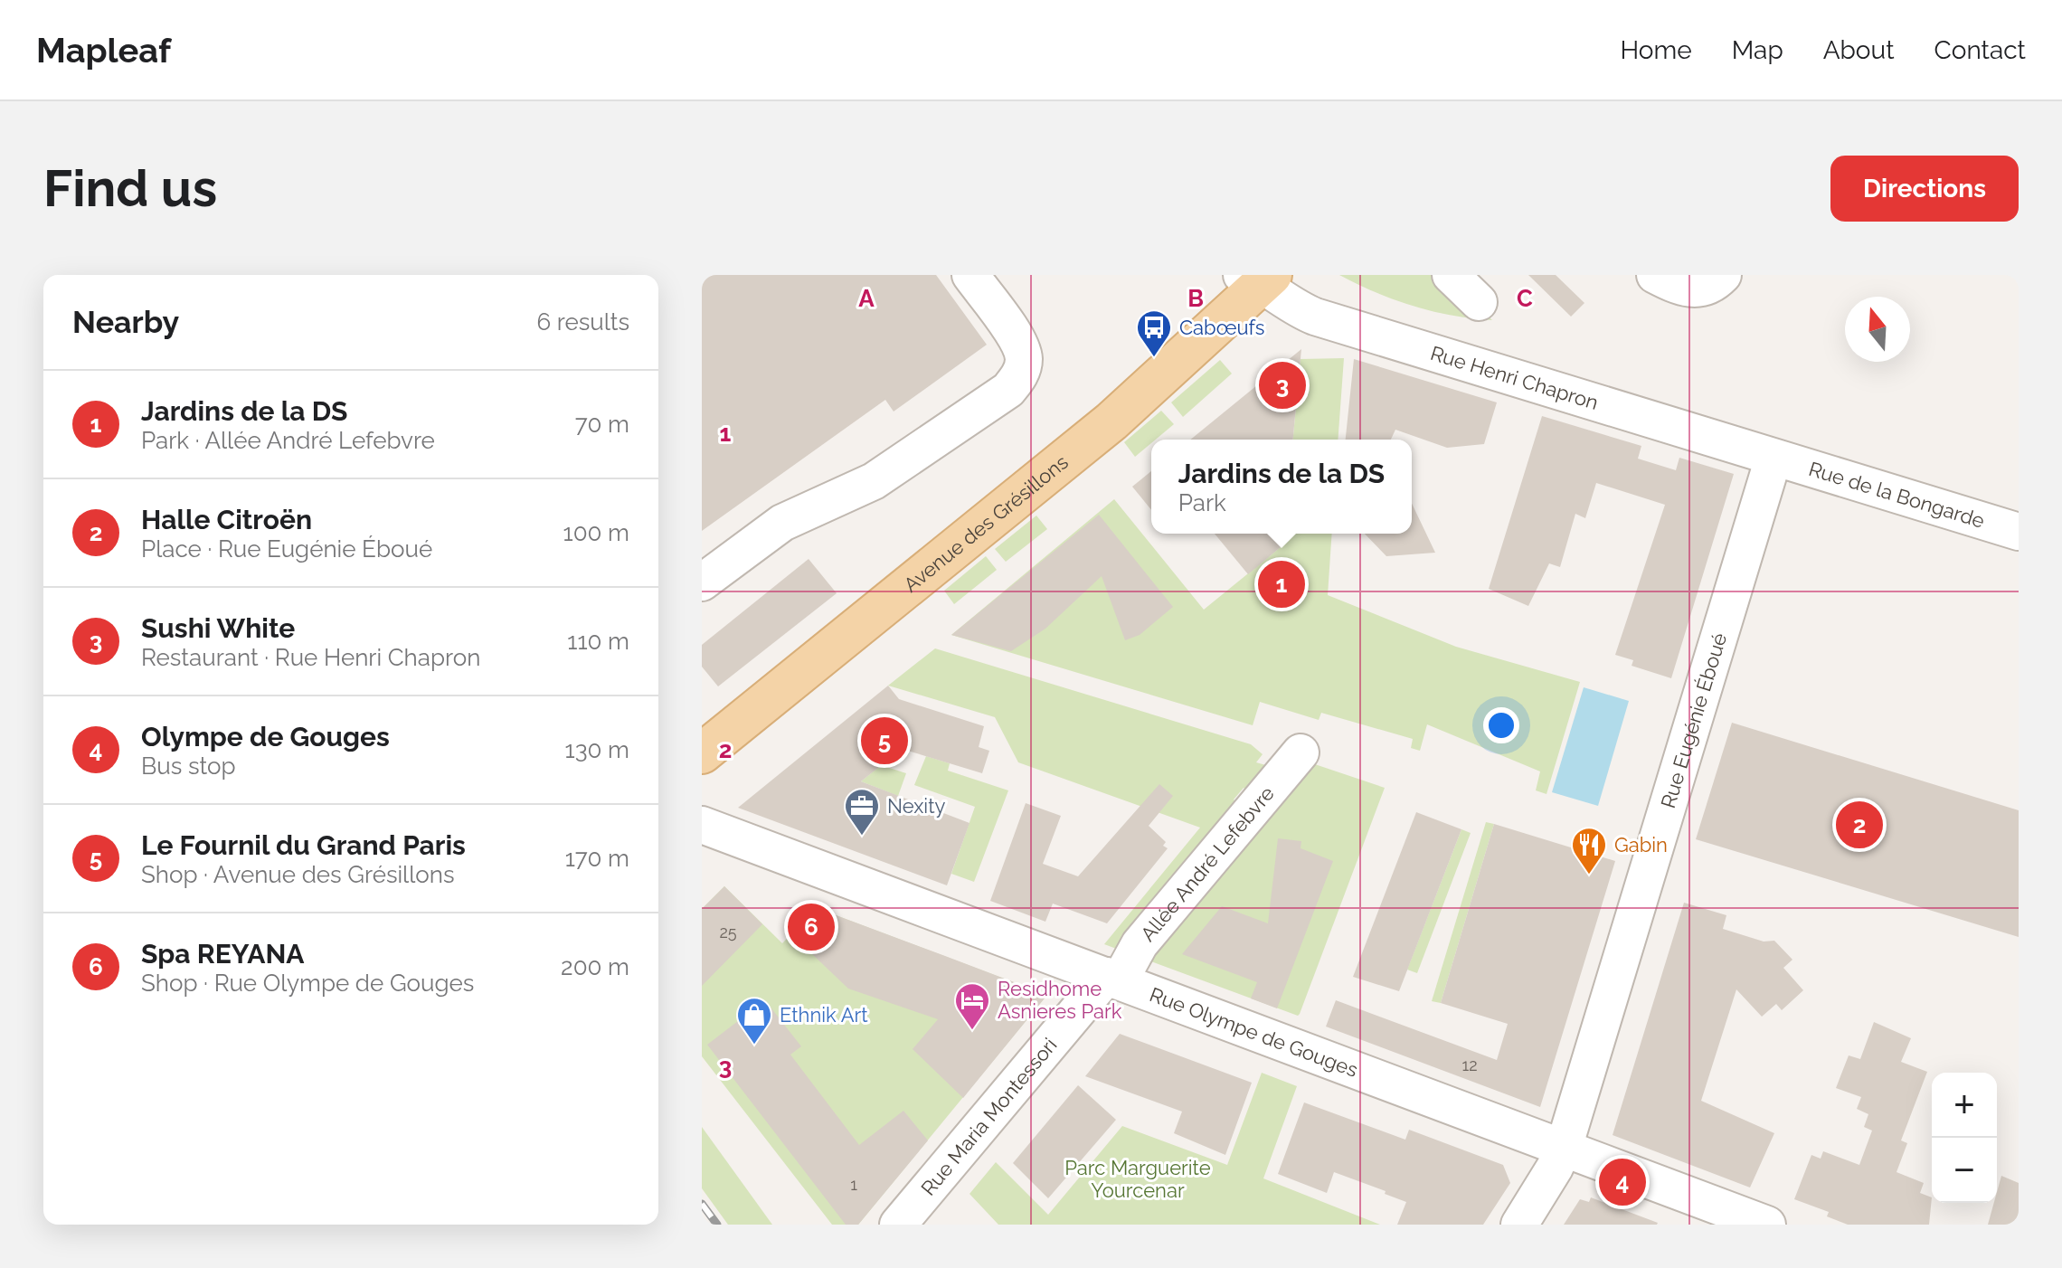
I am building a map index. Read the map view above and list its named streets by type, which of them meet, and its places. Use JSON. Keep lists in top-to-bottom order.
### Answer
{
  "streets": {
    "main road": ["Avenue des Grésillons"],
    "street": [
      "Rue Henri Chapron",
      "Rue de la Bongarde",
      "Rue Eugénie Éboué",
      "Allée André Lefebvre",
      "Rue Olympe de Gouges",
      "Rue Maria Montessori"
    ]
  },
  "crossings": [
    ["Rue Henri Chapron", "Rue de la Bongarde"],
    ["Rue Henri Chapron", "Avenue des Grésillons"],
    ["Rue Henri Chapron", "Rue Eugénie Éboué"],
    ["Rue de la Bongarde", "Rue Eugénie Éboué"],
    ["Rue Eugénie Éboué", "Rue Olympe de Gouges"],
    ["Allée André Lefebvre", "Rue Olympe de Gouges"],
    ["Allée André Lefebvre", "Rue Maria Montessori"],
    ["Rue Olympe de Gouges", "Rue Maria Montessori"]
  ],
  "parks": ["Parc Marguerite Yourcenar"],
  "places": {
    "bus stop": ["Cabœufs"],
    "office": ["Nexity"],
    "restaurant": ["Gabin"],
    "hotel": ["Residhome Asnieres Park"],
    "shop": ["Ethnik Art"]
  },
  "house_numbers": ["25", "12", "1"],
  "north": "top",
  "page": {
    "header": "Mapleaf",
    "nav": [
      "Home",
      "Map",
      "About",
      "Contact"
    ],
    "buttons": "Directions",
    "title": "Find us",
    "heading": ["Nearby", "6 results"],
    "pins": [
      "3",
      "1",
      "5",
      "2",
      "6",
      "4"
    ],
    "list": [
      {
        "mark": "1",
        "name": "Jardins de la DS",
        "note": "Park · Allée André Lefebvre",
        "value": "70 m"
      },
      {
        "mark": "2",
        "name": "Halle Citroën",
        "note": "Place · Rue Eugénie Éboué",
        "value": "100 m"
      },
      {
        "mark": "3",
        "name": "Sushi White",
        "note": "Restaurant · Rue Henri Chapron",
        "value": "110 m"
      },
      {
        "mark": "4",
        "name": "Olympe de Gouges",
        "note": "Bus stop",
        "value": "130 m"
      },
      {
        "mark": "5",
        "name": "Le Fournil du Grand Paris",
        "note": "Shop · Avenue des Grésillons",
        "value": "170 m"
      },
      {
        "mark": "6",
        "name": "Spa REYANA",
        "note": "Shop · Rue Olympe de Gouges",
        "value": "200 m"
      }
    ],
    "popup": ["Jardins de la DS", "Park"],
    "map_buttons": ["+", "−"]
  },
  "grid": {
    "columns": ["A", "B", "C"],
    "rows": ["1", "2", "3"]
  }
}
